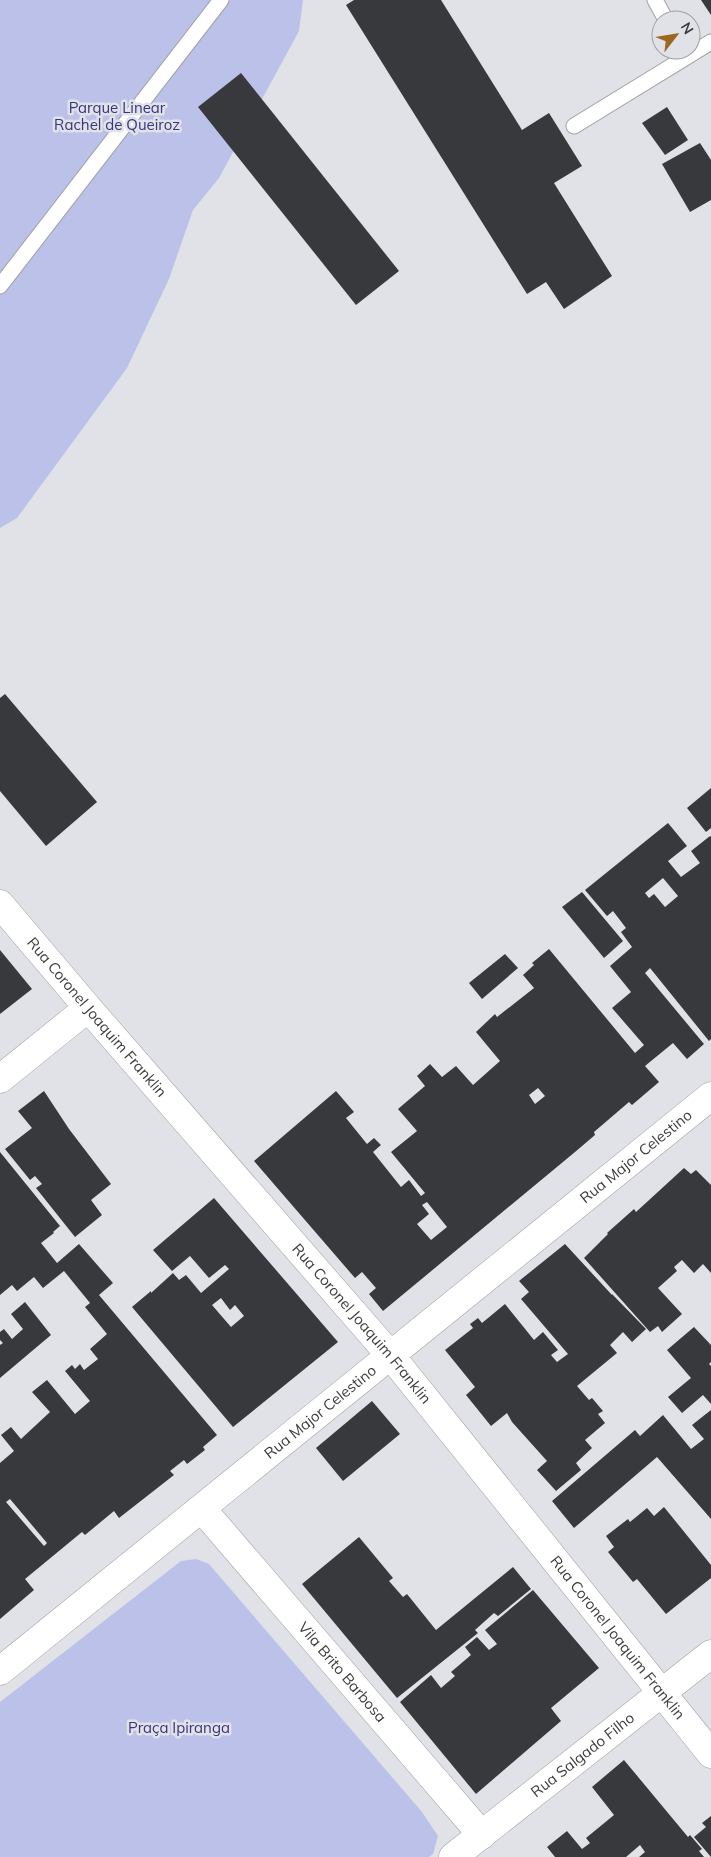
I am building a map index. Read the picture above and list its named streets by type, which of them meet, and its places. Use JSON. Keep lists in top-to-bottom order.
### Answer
{
  "streets": {
    "street": [
      "Rua Coronel Joaquim Franklin",
      "Rua Major Celestino",
      "Vila Brito Barbosa",
      "Rua Salgado Filho"
    ]
  },
  "crossings": [
    ["Rua Coronel Joaquim Franklin", "Rua Major Celestino"],
    ["Rua Coronel Joaquim Franklin", "Rua Salgado Filho"],
    ["Rua Major Celestino", "Vila Brito Barbosa"],
    ["Vila Brito Barbosa", "Rua Salgado Filho"]
  ],
  "parks": ["Parque Linear Rachel de Queiroz", "Praça Ipiranga"],
  "north": "top right"
}
